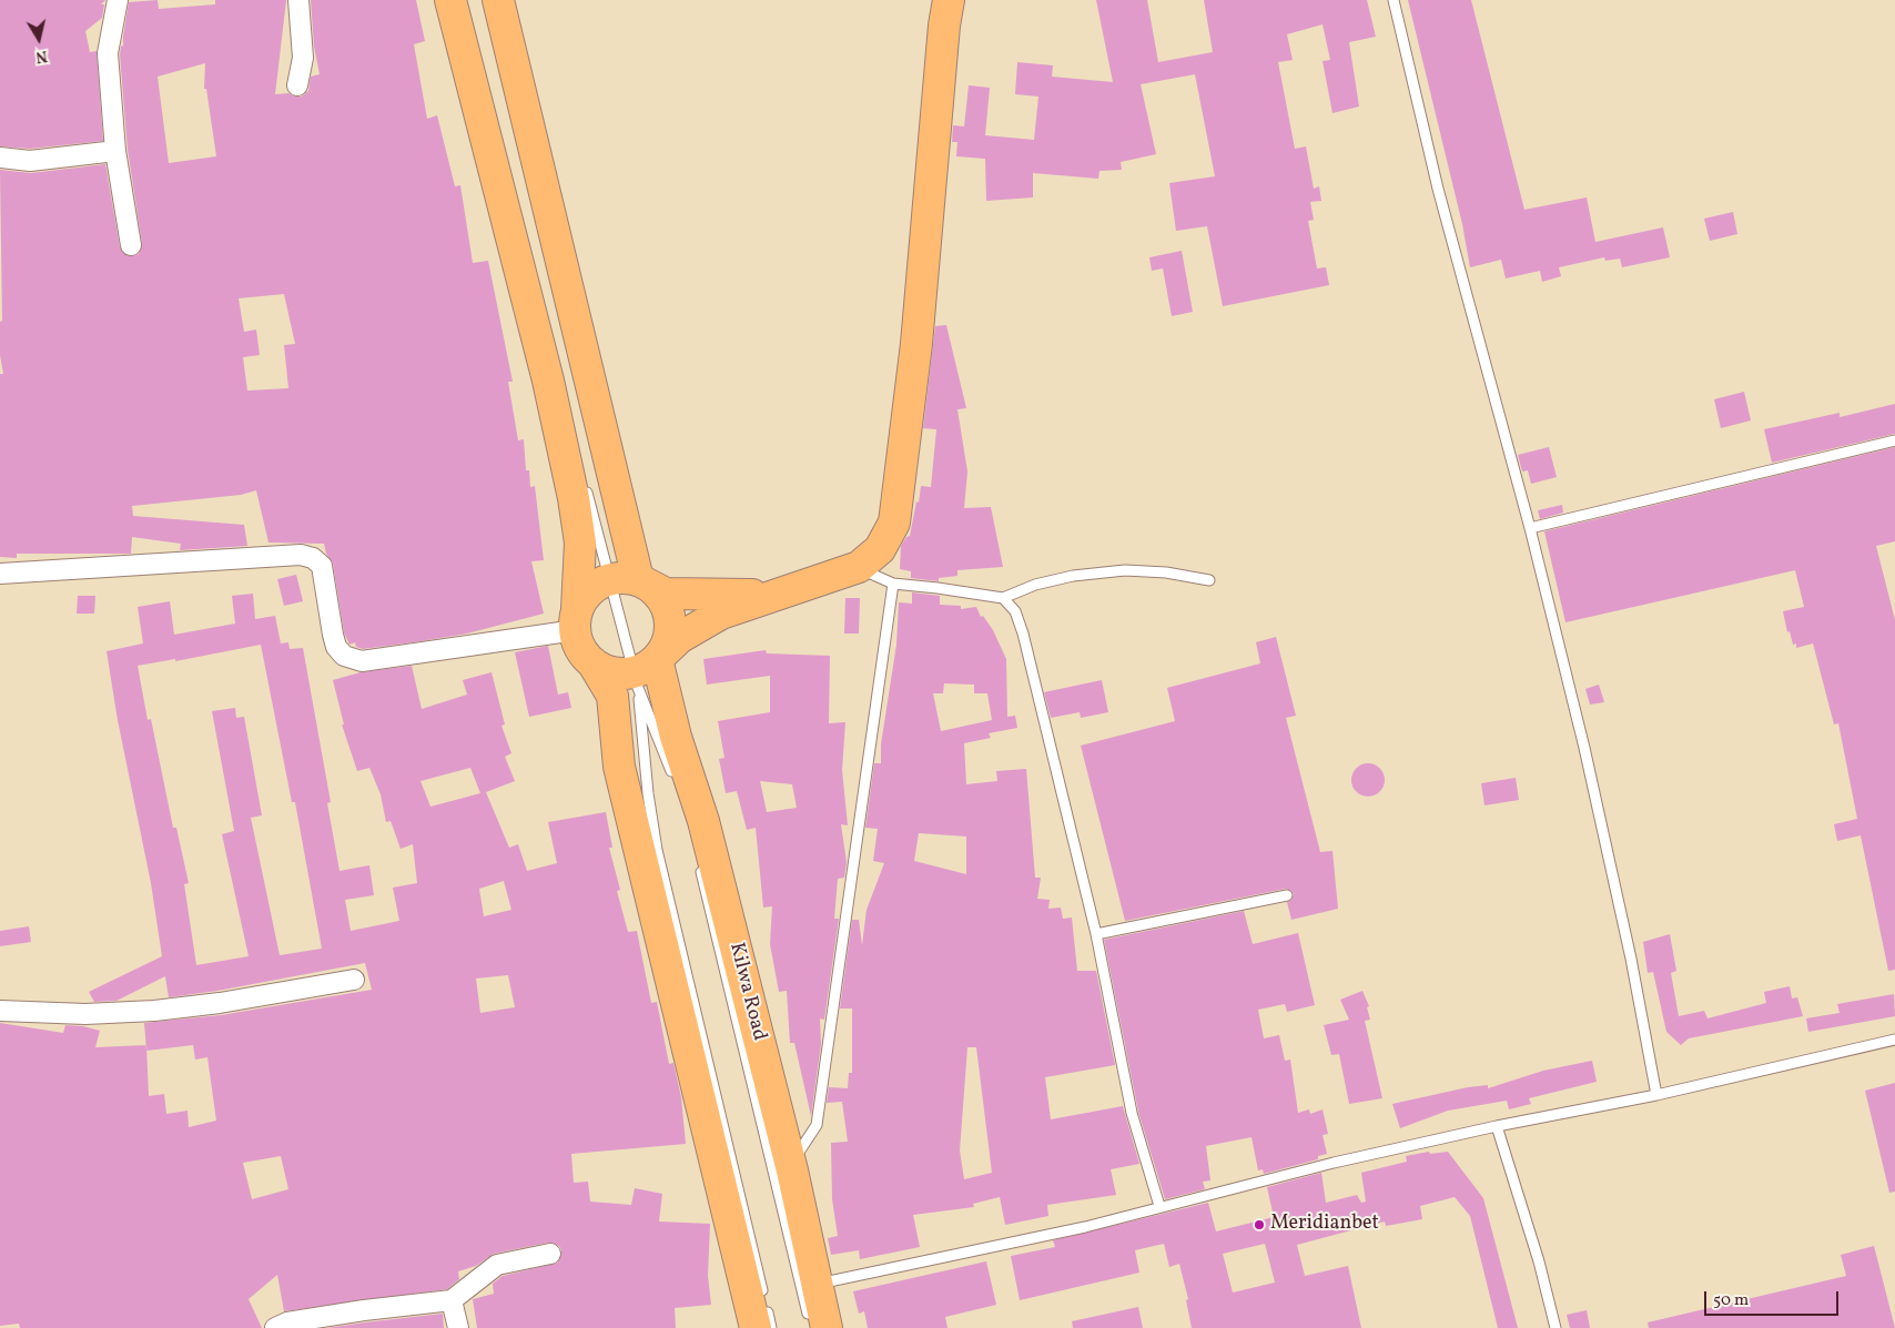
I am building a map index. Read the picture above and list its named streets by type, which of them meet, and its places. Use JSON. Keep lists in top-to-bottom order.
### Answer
{
  "streets": {
    "main road": ["Kilwa Road"]
  },
  "places": ["Meridianbet"],
  "scale_bar": "50 m",
  "north": "bottom"
}
